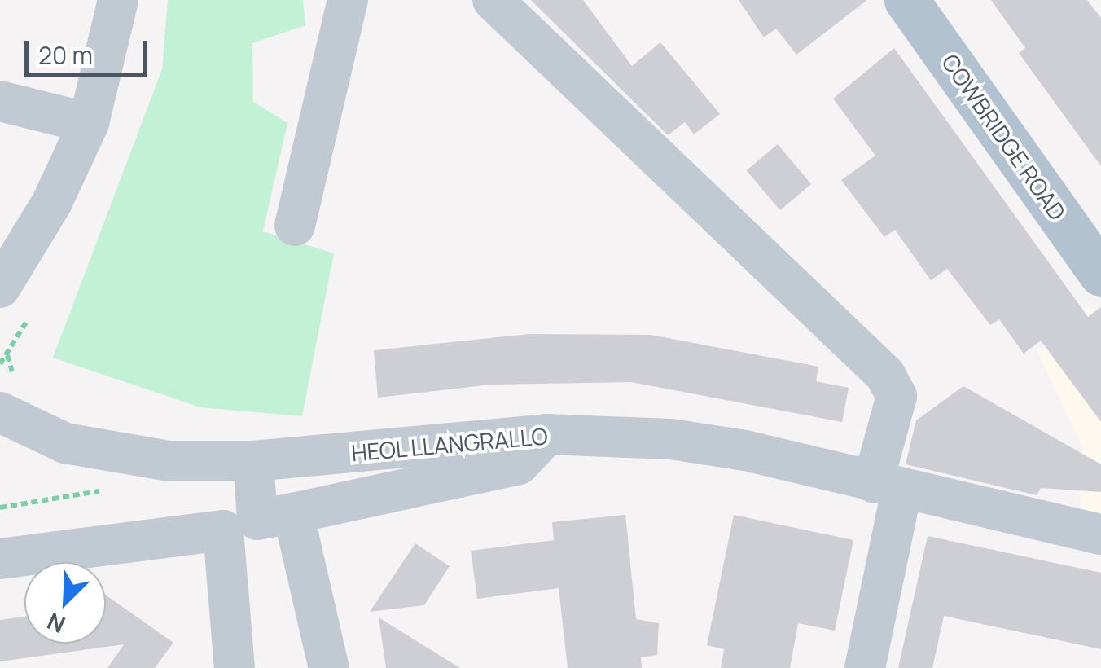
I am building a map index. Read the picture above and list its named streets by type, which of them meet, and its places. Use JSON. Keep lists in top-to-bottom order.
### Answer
{
  "streets": {
    "main road": ["COWBRIDGE ROAD"],
    "street": ["HEOL LLANGRALLO"]
  },
  "scale_bar": "20 m",
  "north": "bottom left"
}
